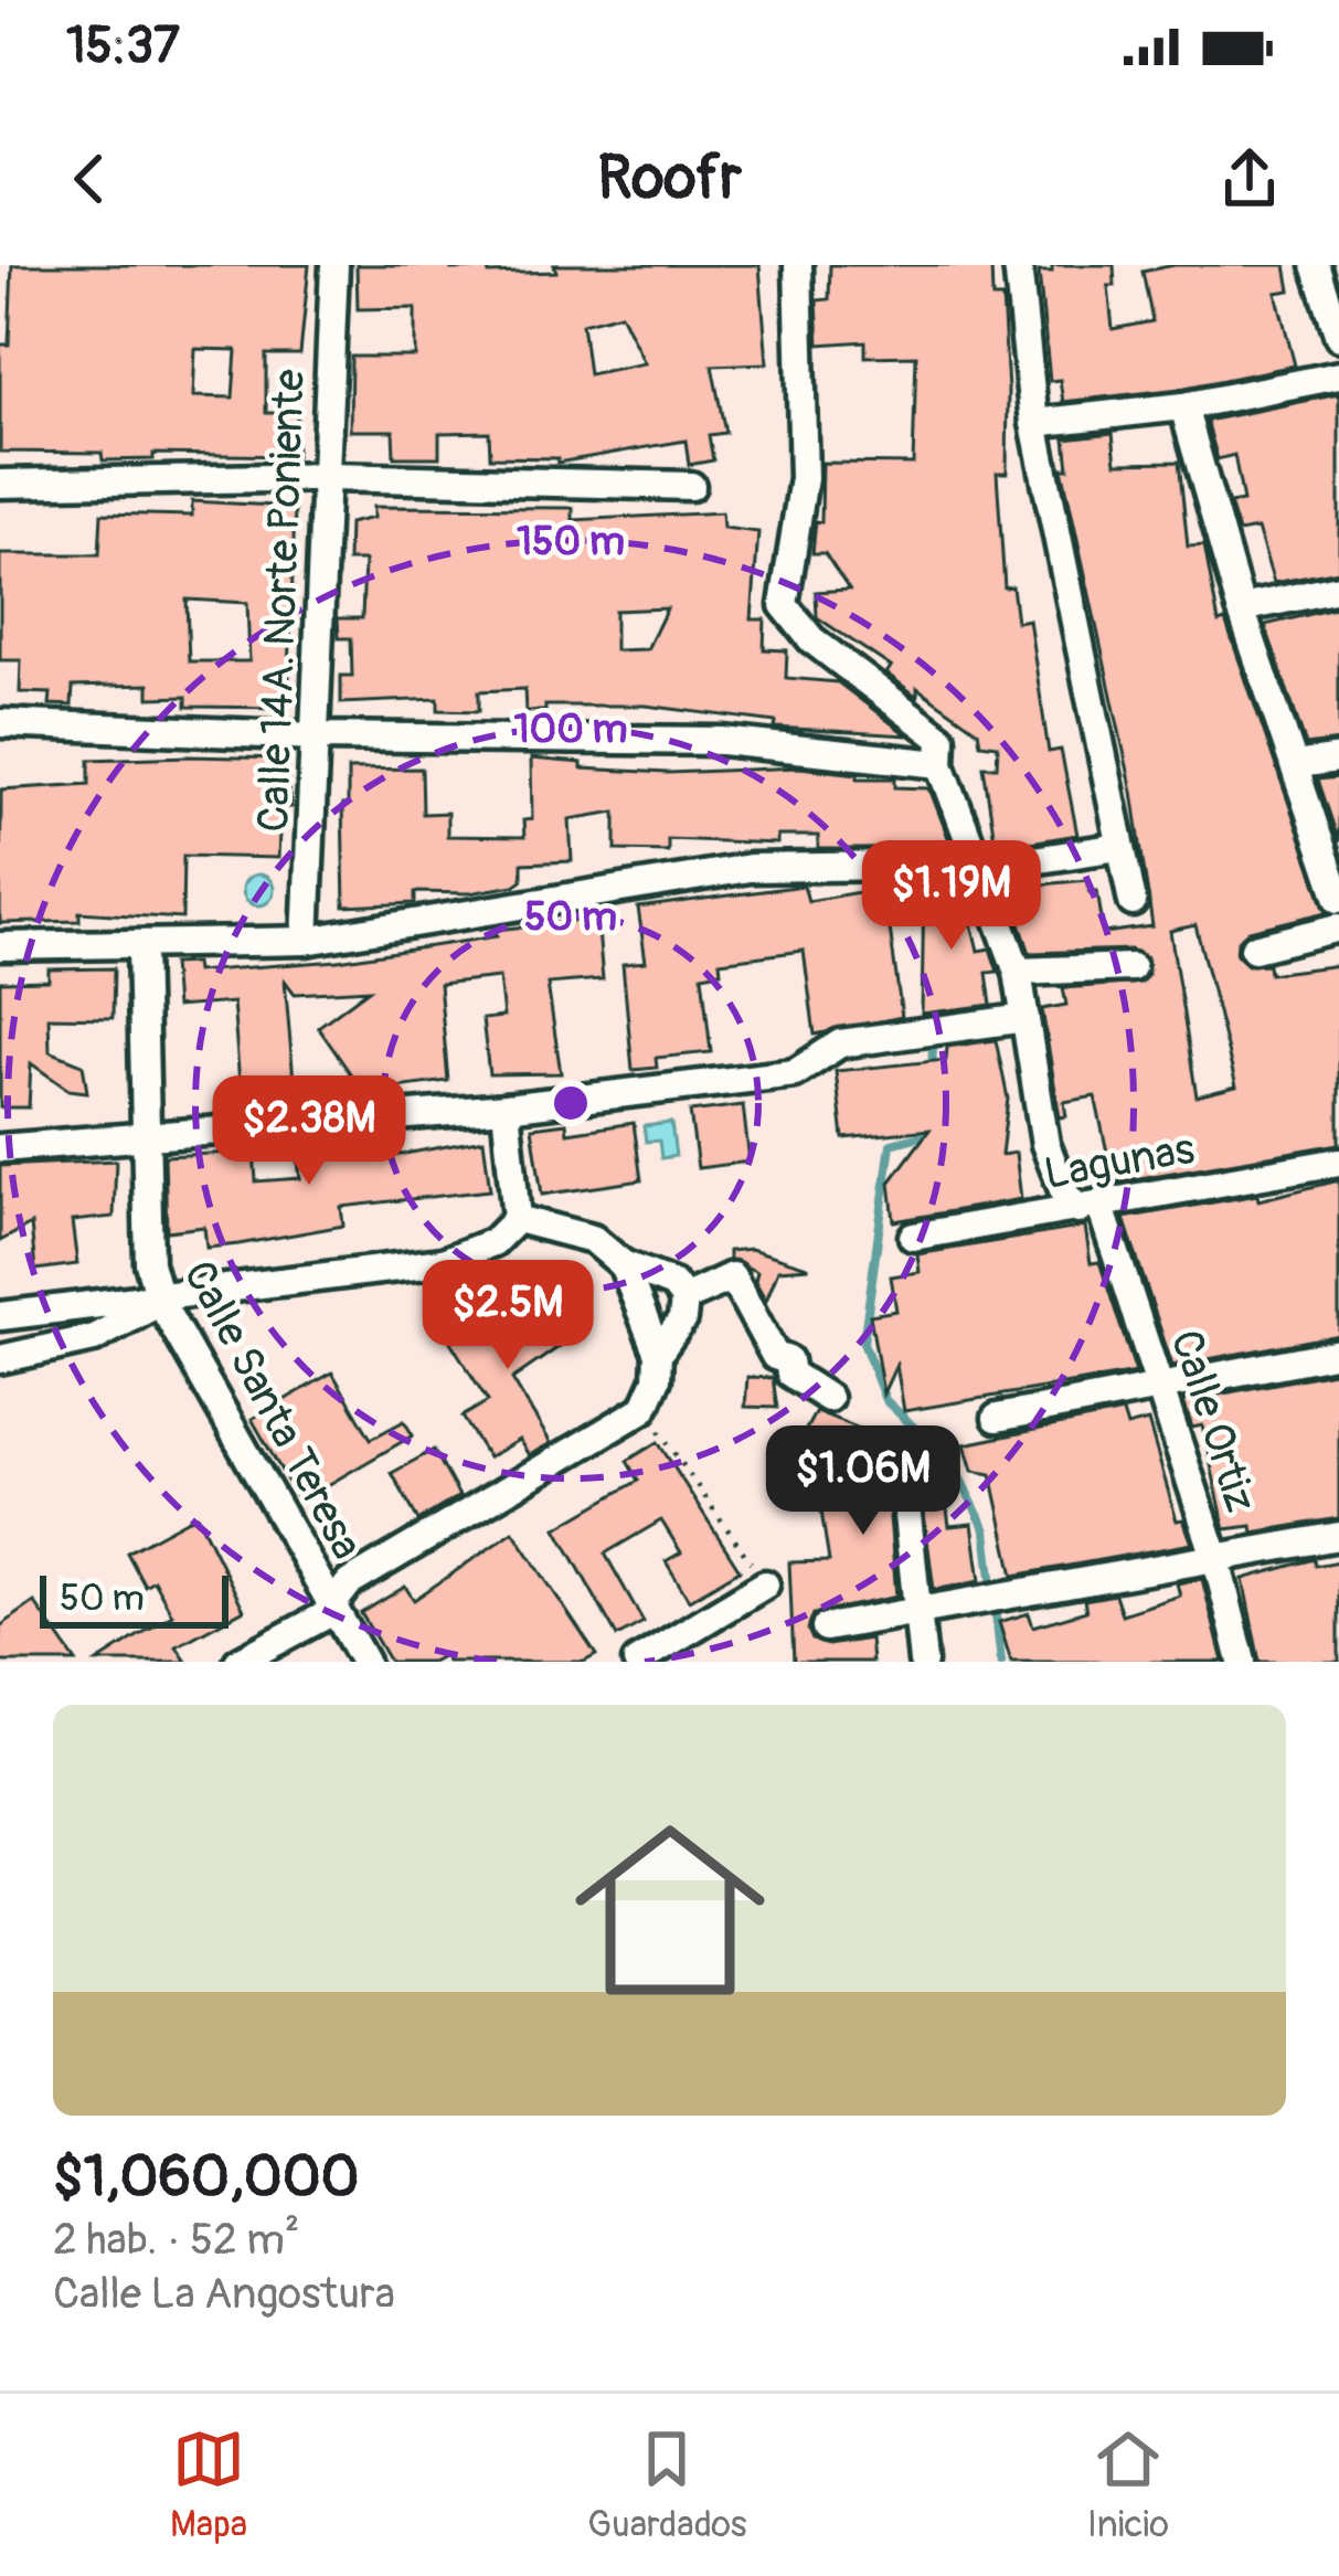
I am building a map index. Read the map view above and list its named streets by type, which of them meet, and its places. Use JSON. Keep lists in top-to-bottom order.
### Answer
{
  "streets": {
    "street": [
      "Calle 14A. Norte Poniente",
      "Lagunas",
      "Calle Santa Teresa",
      "Calle Ortiz"
    ]
  },
  "crossings": [
    ["Lagunas", "Calle Ortiz"]
  ],
  "scale_bar": "50 m",
  "page": {
    "status": "15:37",
    "header": "Roofr",
    "price": [
      "$1.19M",
      "$2.38M",
      "$2.5M",
      "$1.06M"
    ],
    "scale": "50 m",
    "list": [
      {
        "name": "$1,060,000",
        "note": "2 hab. · 52 m² · Calle La Angostura"
      }
    ],
    "tabs": ["Mapa", "Guardados", "Inicio"]
  },
  "rings": ["150 m", "100 m", "50 m"]
}
